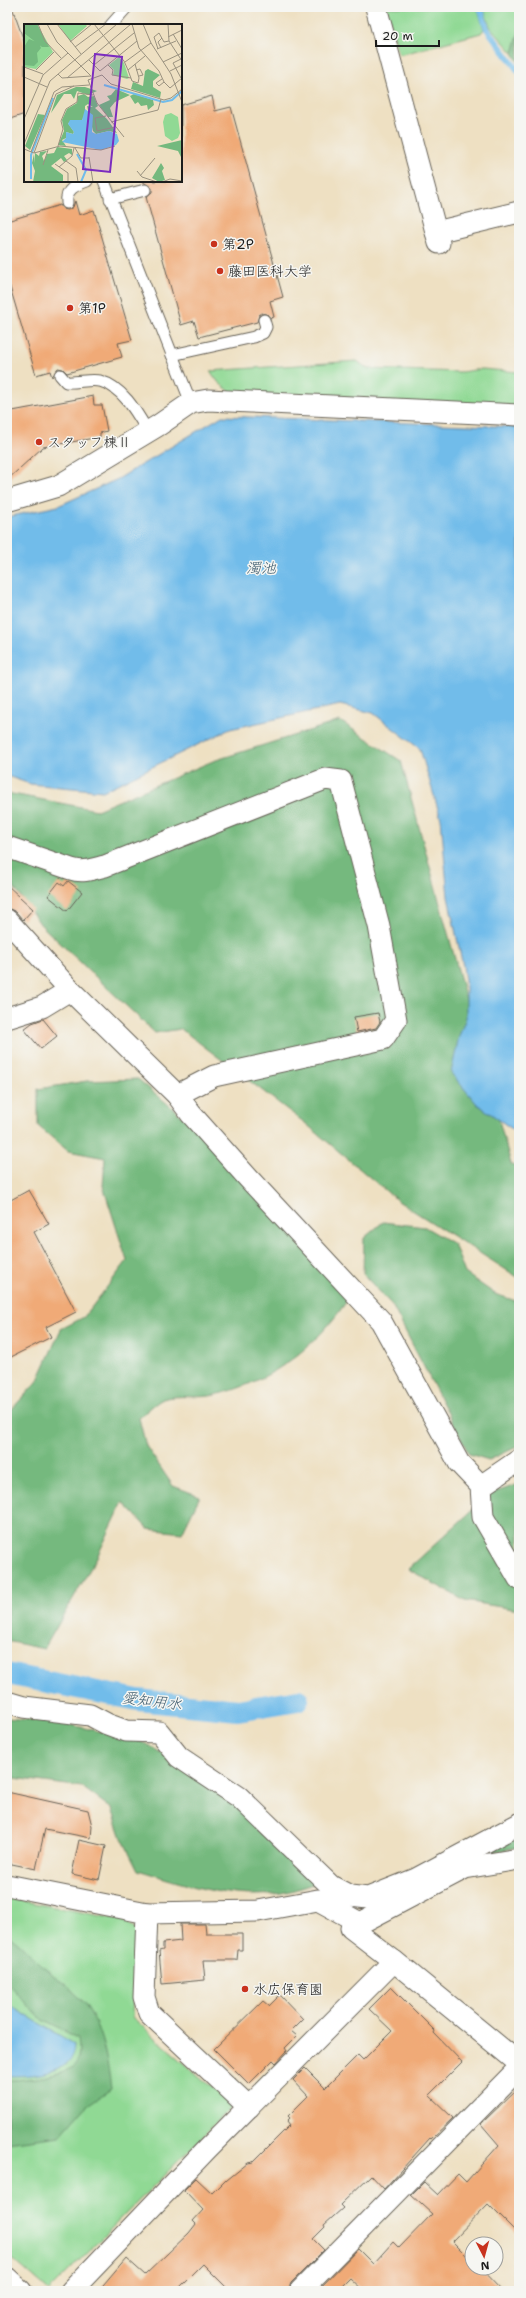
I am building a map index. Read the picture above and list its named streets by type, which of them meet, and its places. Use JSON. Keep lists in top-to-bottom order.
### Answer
{
  "water": ["濁池", "愛知用水"],
  "places": [
    "第2P",
    "藤田医科大学",
    "第1P",
    "スタッフ棟Ⅱ",
    "水広保育園"
  ],
  "scale_bar": "20 m",
  "north": "bottom"
}
